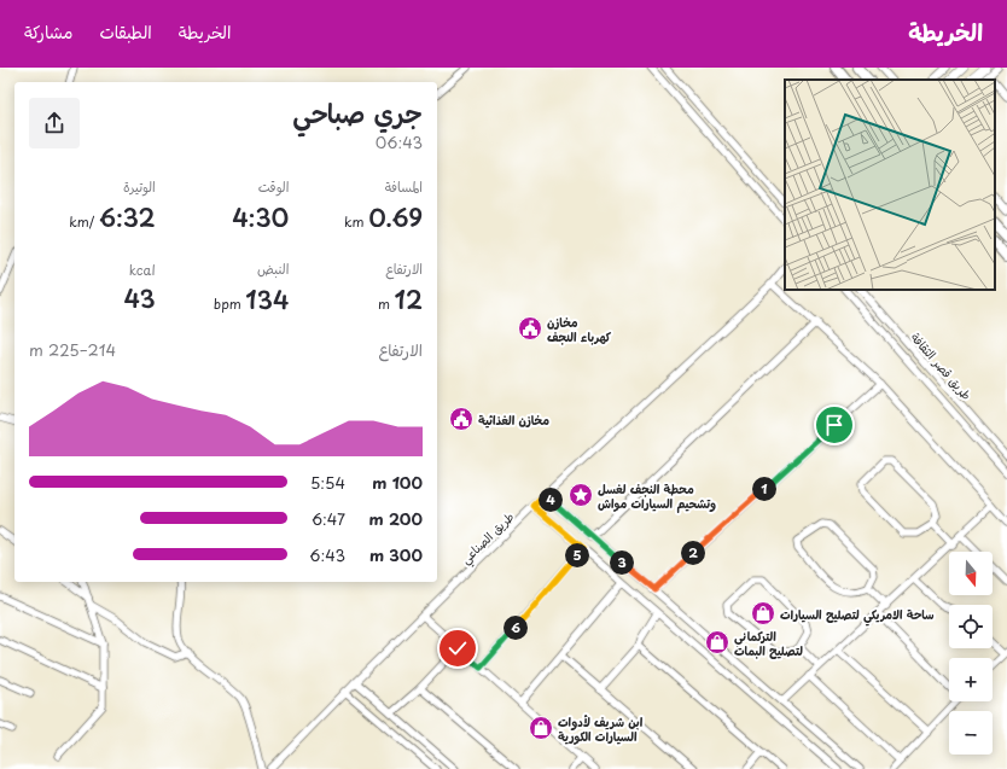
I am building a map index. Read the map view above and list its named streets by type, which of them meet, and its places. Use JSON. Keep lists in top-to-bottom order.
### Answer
{
  "streets": {
    "street": ["طريق قصر الثقافة", "طريق الصناعي"]
  },
  "places": {
    "public building": ["مخازن كهرباء النجف", "مخازن الغذائية"],
    "place": ["محطة النجف لغسل وتشحيم السيارات مواش"],
    "shop": ["ساحة الامريكي لتصليح السيارات", "التركماني لتصليح البمات", "ابن شريف لأدوات السيارات الكورية"]
  },
  "north": "bottom",
  "page": {
    "header": "الخريطة",
    "nav": ["الخريطة", "الطبقات", "مشاركة"],
    "heading": ["جري صباحي", "06:43"],
    "stats": [
      ["المسافة", "0.69 km"],
      ["الوقت", "4:30"],
      ["الوتيرة", "6:32 /km"],
      ["الارتفاع", "12 m"],
      ["النبض", "134 bpm"],
      ["kcal", "43"]
    ],
    "chart": ["الارتفاع", "214–225 m"],
    "list": [
      {
        "name": "100 m",
        "note": "5:54"
      },
      {
        "name": "200 m",
        "note": "6:47"
      },
      {
        "name": "300 m",
        "note": "6:43"
      }
    ],
    "pins": [
      "1",
      "4",
      "2",
      "5",
      "3",
      "6"
    ],
    "map_buttons": ["+", "−"]
  }
}
